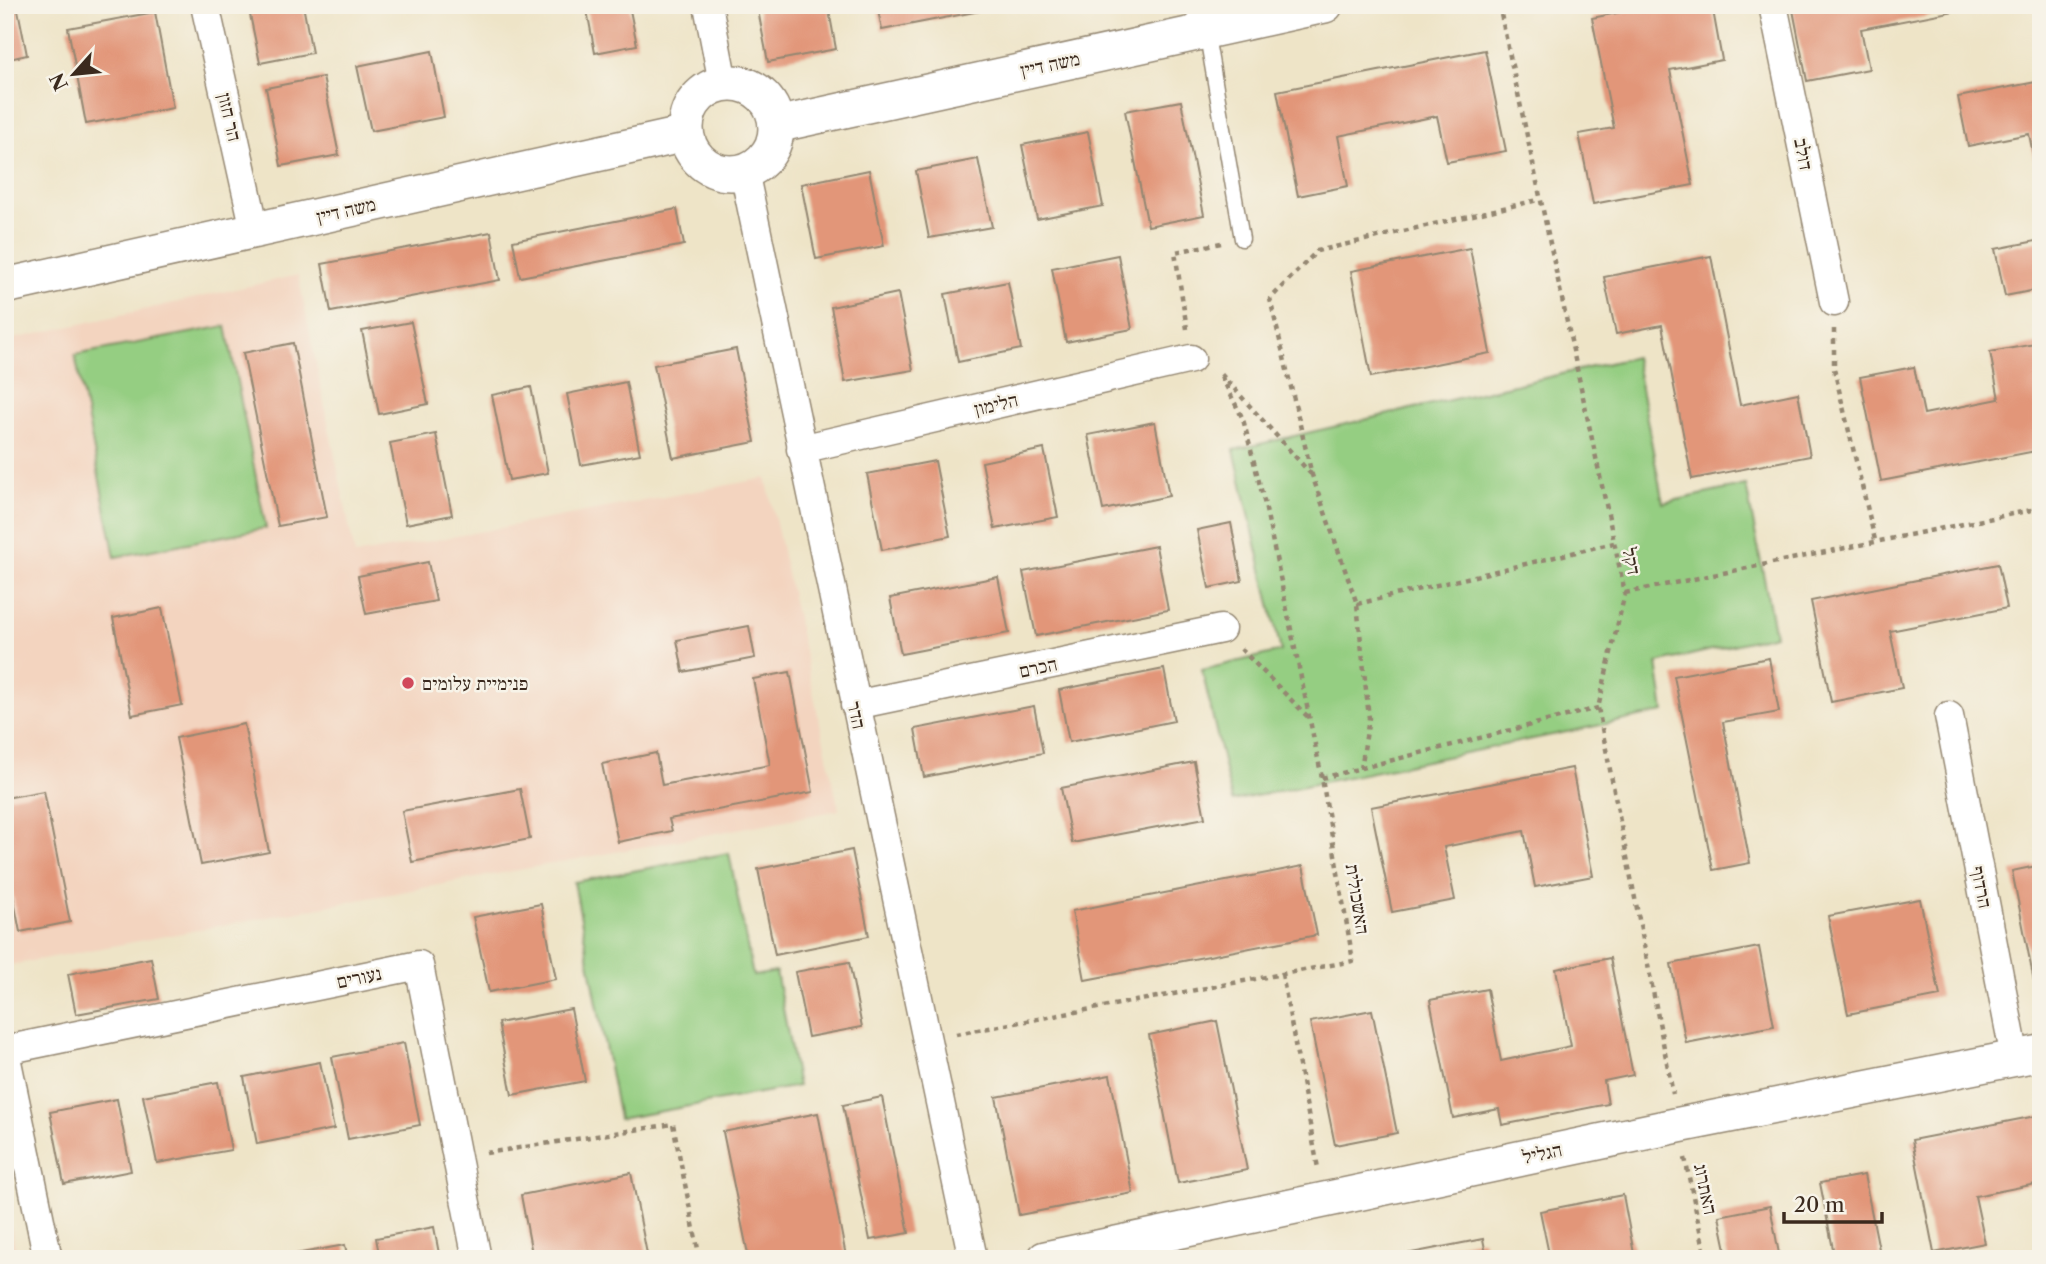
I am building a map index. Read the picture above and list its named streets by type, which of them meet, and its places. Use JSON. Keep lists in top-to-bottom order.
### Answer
{
  "streets": {
    "street": [
      "משה דיין",
      "הר חזון",
      "דולב",
      "הלימון",
      "הכרם",
      "הדר",
      "הרדוף",
      "נעורים",
      "הגליל"
    ],
    "path": ["דקל", "האשכולית", "האתרוג"]
  },
  "crossings": [
    ["משה דיין", "הר חזון"],
    ["משה דיין", "הדר"],
    ["הלימון", "הדר"],
    ["דקל", "הגליל"],
    ["דקל", "האתרוג"],
    ["הכרם", "הדר"],
    ["הדר", "האשכולית"],
    ["הרדוף", "הגליל"],
    ["הגליל", "האתרוג"]
  ],
  "places": ["פנימיית עלומים"],
  "scale_bar": "20 m",
  "north": "bottom left"
}
